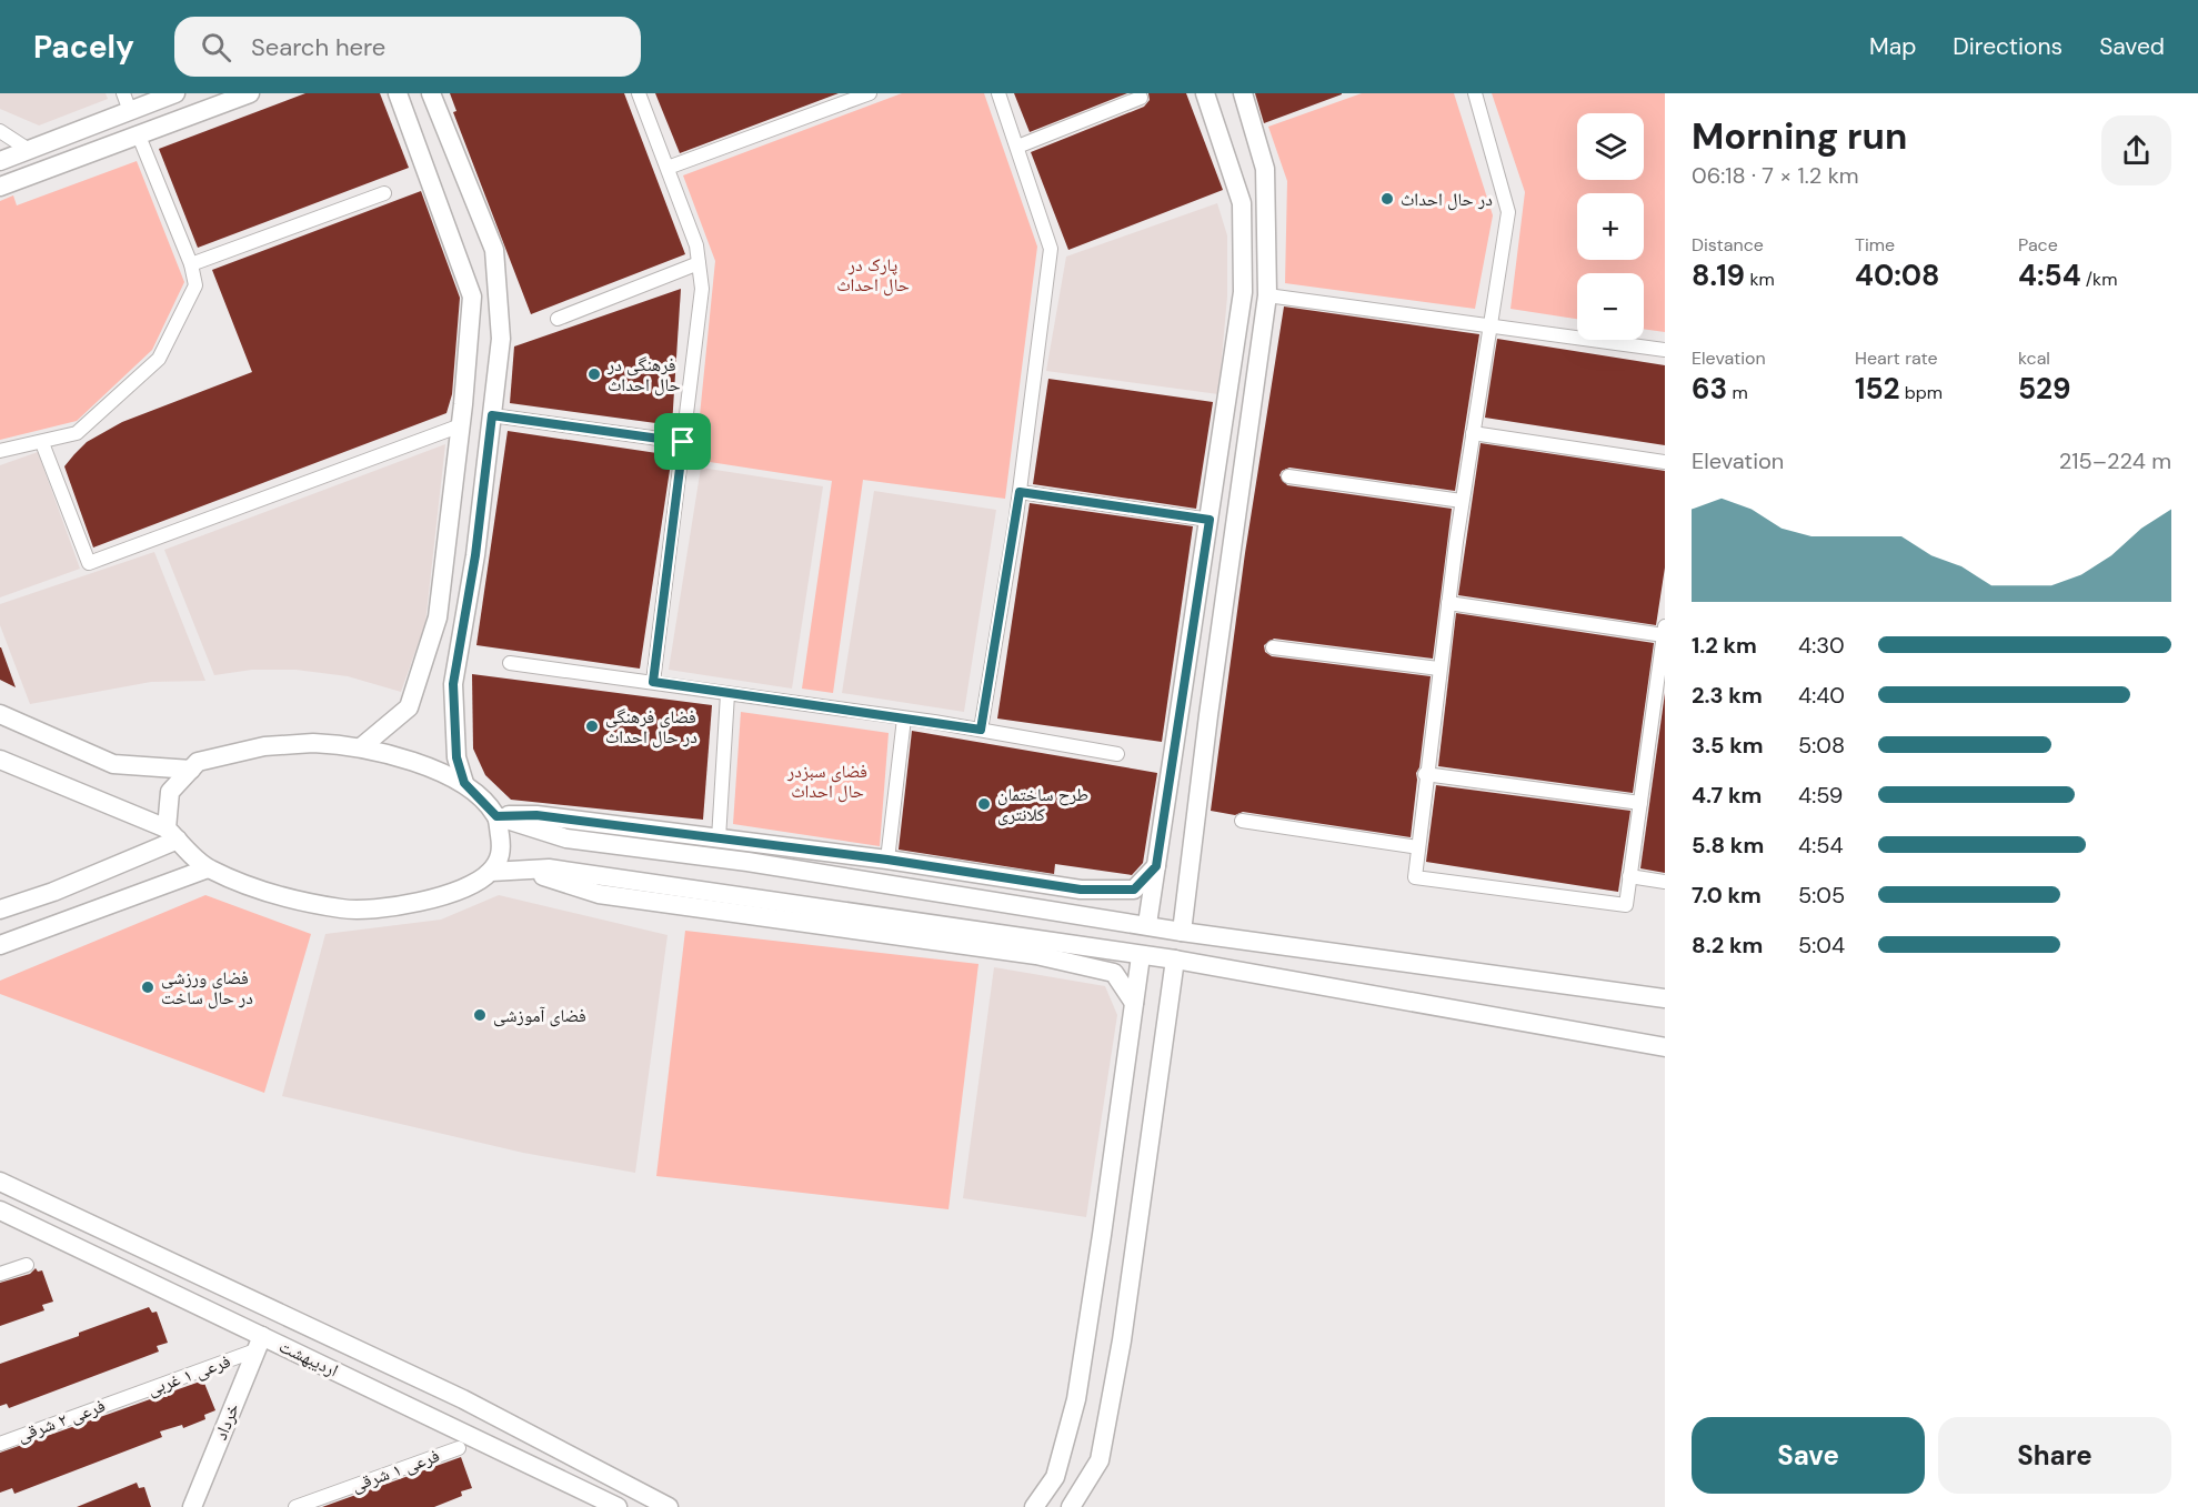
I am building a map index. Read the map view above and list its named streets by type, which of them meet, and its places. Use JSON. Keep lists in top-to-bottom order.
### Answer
{
  "streets": {
    "street": [
      "اردیبهشت",
      "فرعی ۱ غربی",
      "فرعی ۲ شرقی",
      "خرداد",
      "فرعی ۱ شرقی"
    ]
  },
  "crossings": [
    ["اردیبهشت", "فرعی ۱ غربی"],
    ["اردیبهشت", "خرداد"],
    ["فرعی ۱ غربی", "فرعی ۲ شرقی"],
    ["فرعی ۱ غربی", "خرداد"]
  ],
  "parks": ["پارک در حال احداث", "فضای سبزدر حال احداث"],
  "places": [
    "در حال احداث",
    "فرهنگی در حال احداث",
    "فضای فرهنگی در حال احداث",
    "طرح ساختمان کلانتری",
    "فضای ورزشی در حال ساخت",
    "فضای آموزشی"
  ],
  "page": {
    "header": "Pacely",
    "search": "Search here",
    "nav": ["Map", "Directions", "Saved"],
    "heading": ["Morning run", "06:18 · 7 × 1.2 km"],
    "map_buttons": ["+", "−"],
    "stats": [
      ["Distance", "8.19 km"],
      ["Time", "40:08"],
      ["Pace", "4:54 /km"],
      ["Elevation", "63 m"],
      ["Heart rate", "152 bpm"],
      ["kcal", "529"]
    ],
    "chart": ["Elevation", "215–224 m"],
    "list": [
      {
        "name": "1.2 km",
        "note": "4:30"
      },
      {
        "name": "2.3 km",
        "note": "4:40"
      },
      {
        "name": "3.5 km",
        "note": "5:08"
      },
      {
        "name": "4.7 km",
        "note": "4:59"
      },
      {
        "name": "5.8 km",
        "note": "4:54"
      },
      {
        "name": "7.0 km",
        "note": "5:05"
      },
      {
        "name": "8.2 km",
        "note": "5:04"
      }
    ],
    "buttons": ["Save", "Share"]
  }
}
